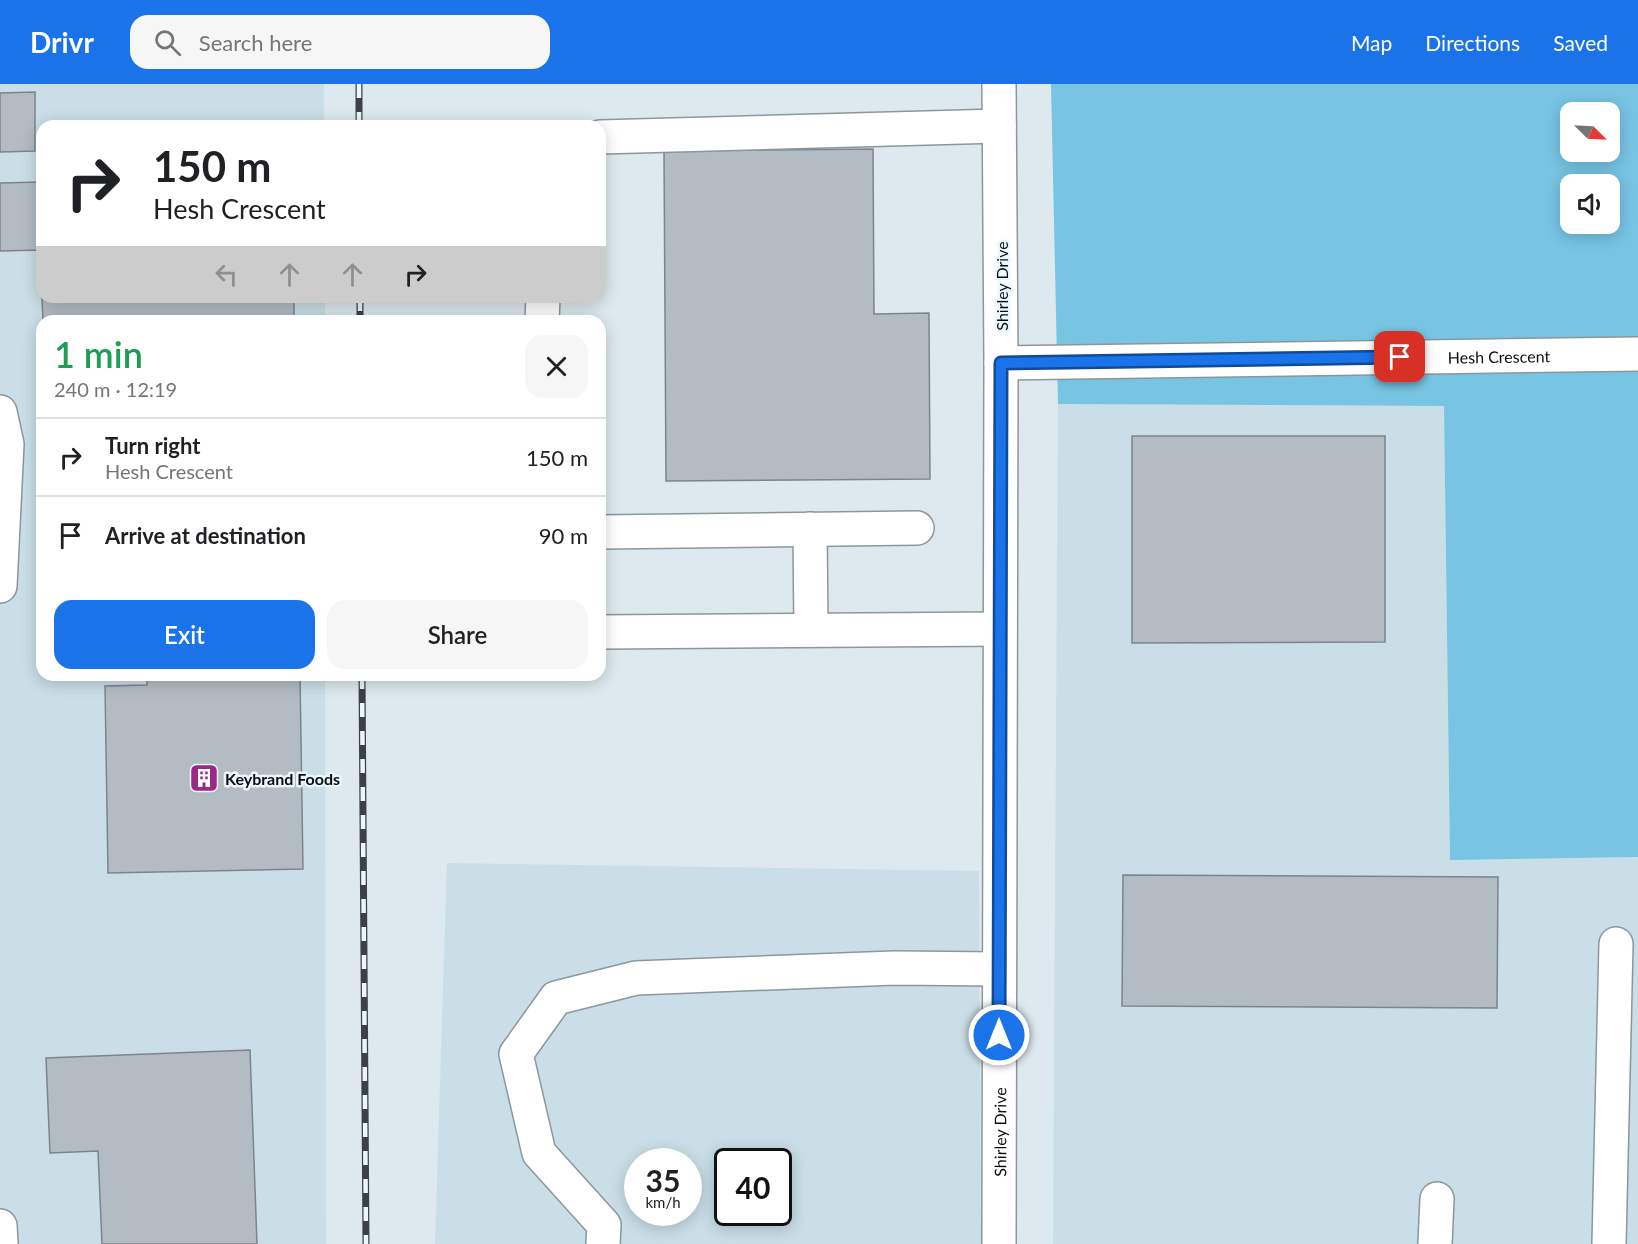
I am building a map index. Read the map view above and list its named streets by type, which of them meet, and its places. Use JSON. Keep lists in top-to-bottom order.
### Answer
{
  "streets": {
    "street": ["Shirley Drive", "Hesh Crescent"]
  },
  "crossings": [
    ["Shirley Drive", "Hesh Crescent"]
  ],
  "places": {
    "building": ["Keybrand Foods"]
  },
  "north": "bottom right",
  "page": {
    "header": "Drivr",
    "search": "Search here",
    "nav": ["Map", "Directions", "Saved"],
    "turn": ["150 m", "Hesh Crescent"],
    "heading": ["1 min", "240 m · 12:19"],
    "list": [
      {
        "name": "Turn right",
        "note": "Hesh Crescent",
        "value": "150 m"
      },
      {
        "name": "Arrive at destination",
        "value": "90 m"
      }
    ],
    "buttons": ["Exit", "Share"],
    "speed": "35 km/h",
    "limit": "40"
  }
}
